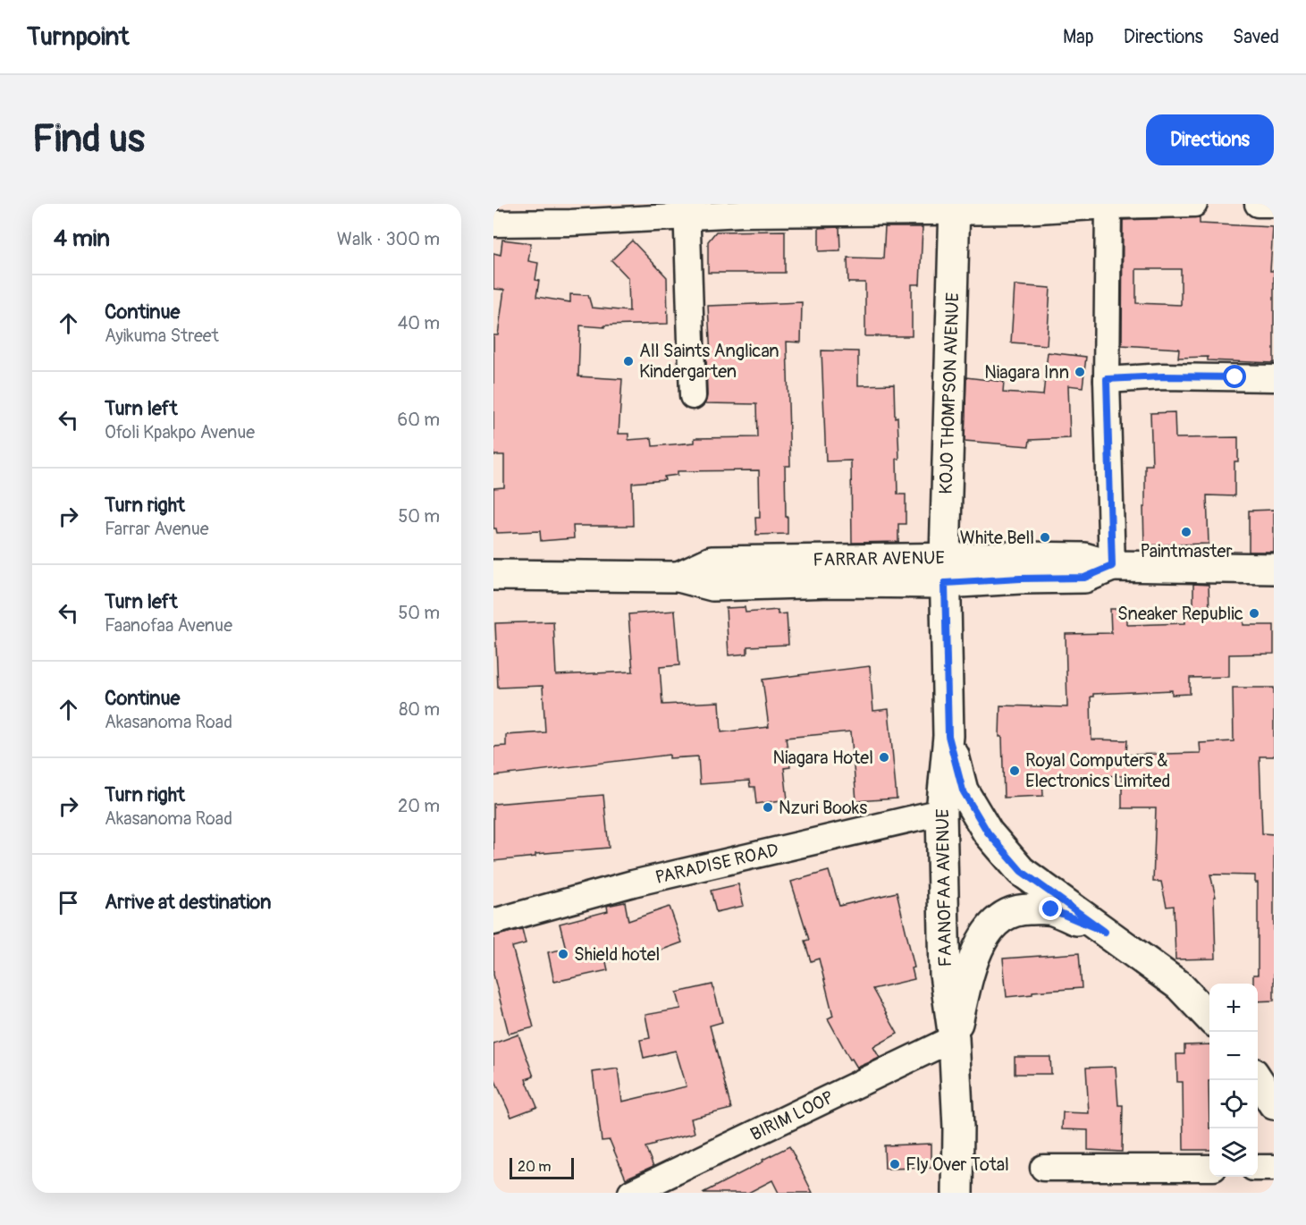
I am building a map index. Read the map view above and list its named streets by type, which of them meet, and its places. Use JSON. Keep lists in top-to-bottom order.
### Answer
{
  "streets": {
    "main road": ["KOJO THOMPSON AVENUE", "FARRAR AVENUE", "FAANOFAA AVENUE"],
    "street": ["PARADISE ROAD", "BIRIM LOOP"]
  },
  "crossings": [
    ["KOJO THOMPSON AVENUE", "FARRAR AVENUE"],
    ["KOJO THOMPSON AVENUE", "FAANOFAA AVENUE"],
    ["FARRAR AVENUE", "FAANOFAA AVENUE"],
    ["PARADISE ROAD", "FAANOFAA AVENUE"],
    ["FAANOFAA AVENUE", "BIRIM LOOP"]
  ],
  "places": [
    "All Saints Anglican Kindergarten",
    "Niagara Inn",
    "Paintmaster",
    "White Bell",
    "Sneaker Republic",
    "Niagara Hotel",
    "Royal Computers & Electronics Limited",
    "Nzuri Books",
    "Shield hotel",
    "Fly Over Total"
  ],
  "scale_bar": "20 m",
  "page": {
    "header": "Turnpoint",
    "nav": ["Map", "Directions", "Saved"],
    "buttons": "Directions",
    "title": "Find us",
    "heading": ["4 min", "Walk · 300 m"],
    "list": [
      ["Continue", "Ayikuma Street", "40 m"],
      ["Turn left", "Ofoli Kpakpo Avenue", "60 m"],
      ["Turn right", "Farrar Avenue", "50 m"],
      ["Turn left", "Faanofaa Avenue", "50 m"],
      ["Continue", "Akasanoma Road", "80 m"],
      ["Turn right", "Akasanoma Road", "20 m"],
      "Arrive at destination"
    ],
    "map_buttons": ["+", "−"],
    "scale": "20 m"
  }
}
